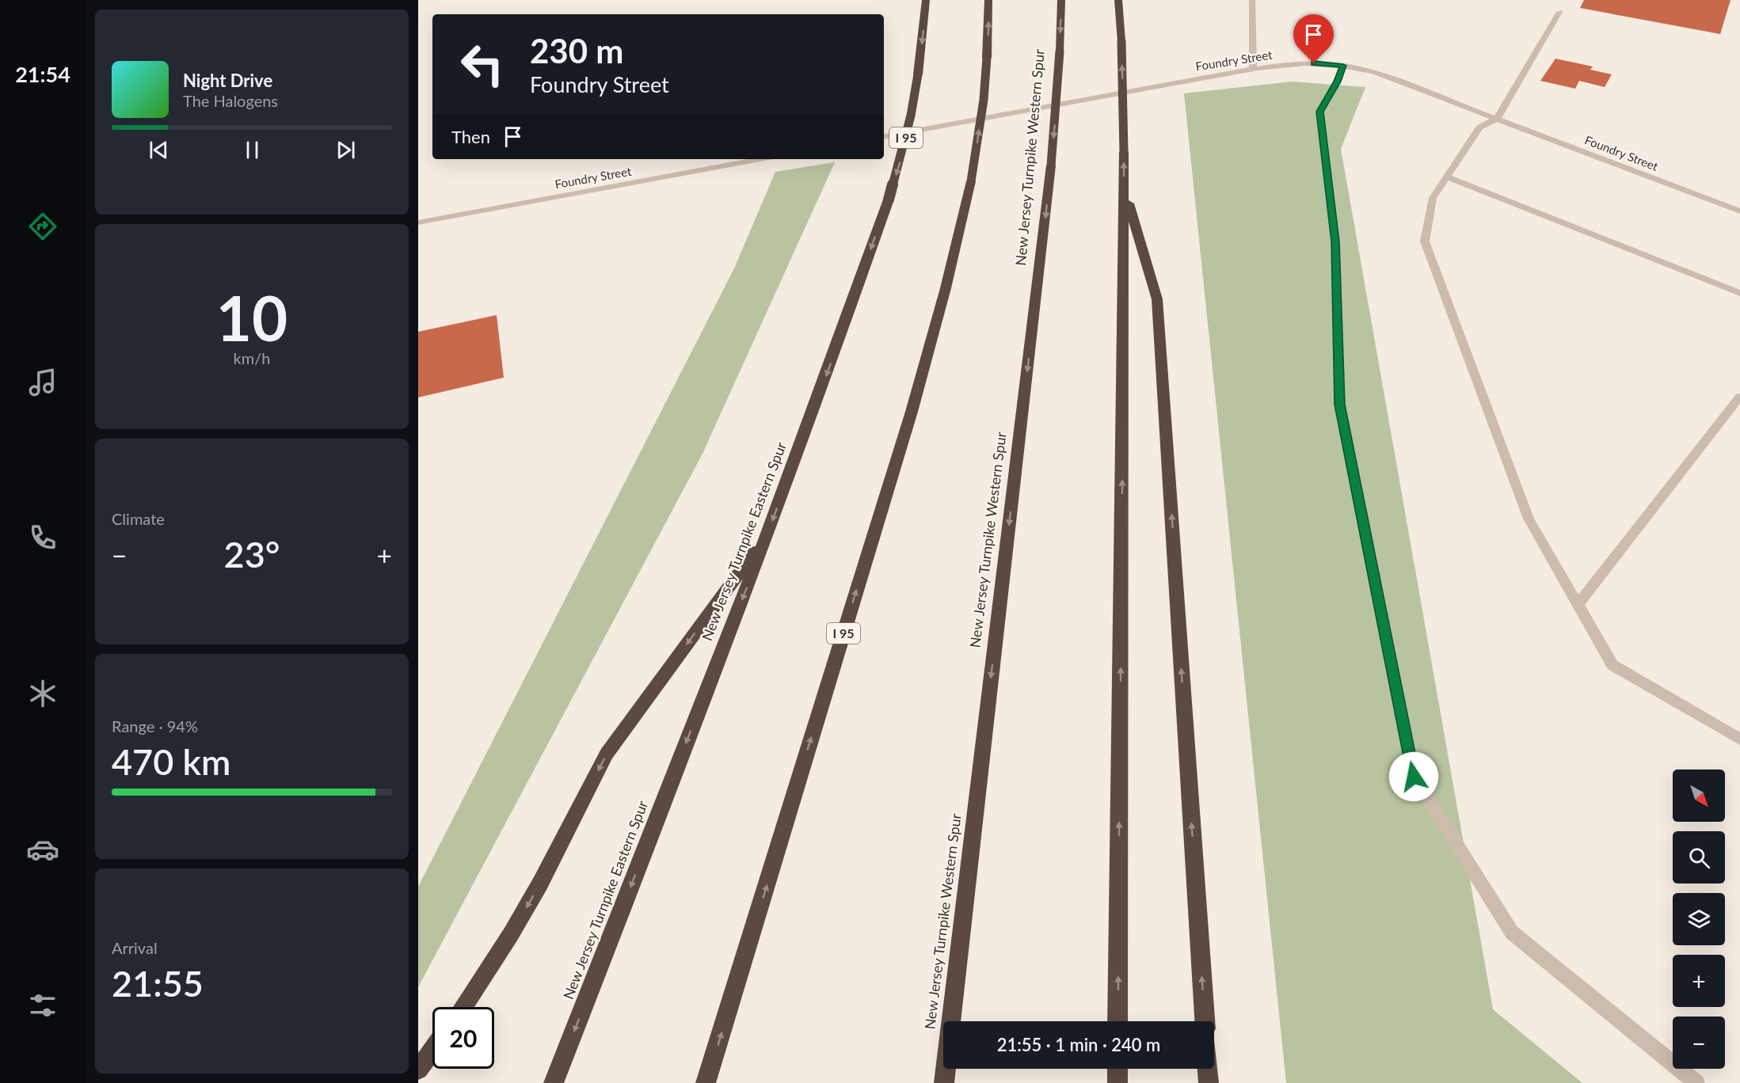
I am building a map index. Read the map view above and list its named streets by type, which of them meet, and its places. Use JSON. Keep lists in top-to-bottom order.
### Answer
{
  "streets": {
    "highway": ["I 95", "New Jersey Turnpike Western Spur", "New Jersey Turnpike Eastern Spur"],
    "street": ["Foundry Street"]
  },
  "north": "bottom right",
  "page": {
    "tabs": "21:54",
    "turn": ["230 m", "Foundry Street"],
    "song": ["Night Drive", "The Halogens"],
    "then": "Then",
    "tile": [
      ["10", "km/h"],
      "Climate",
      ["Range · 94%", "470 km"],
      ["Arrival", "21:55"]
    ],
    "heat": ["−", "23°", "+"],
    "map_buttons": ["+", "−"],
    "limit": "20",
    "trip": "21:55 · 1 min · 240 m"
  }
}
